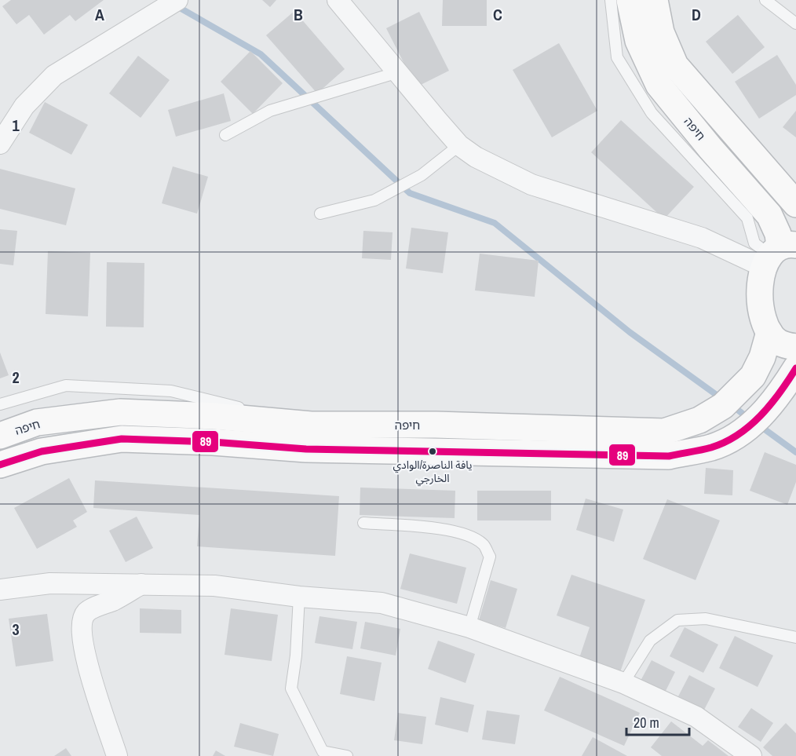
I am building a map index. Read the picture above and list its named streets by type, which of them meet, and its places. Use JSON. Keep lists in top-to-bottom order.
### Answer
{
  "streets": {
    "highway": ["חיפה"]
  },
  "places": ["يافة الناصرة/الوادي الخارجي"],
  "lines": ["transit line 89"],
  "scale_bar": "20 m",
  "grid": {
    "columns": [
      "A",
      "B",
      "C",
      "D"
    ],
    "rows": ["1", "2", "3"]
  }
}
